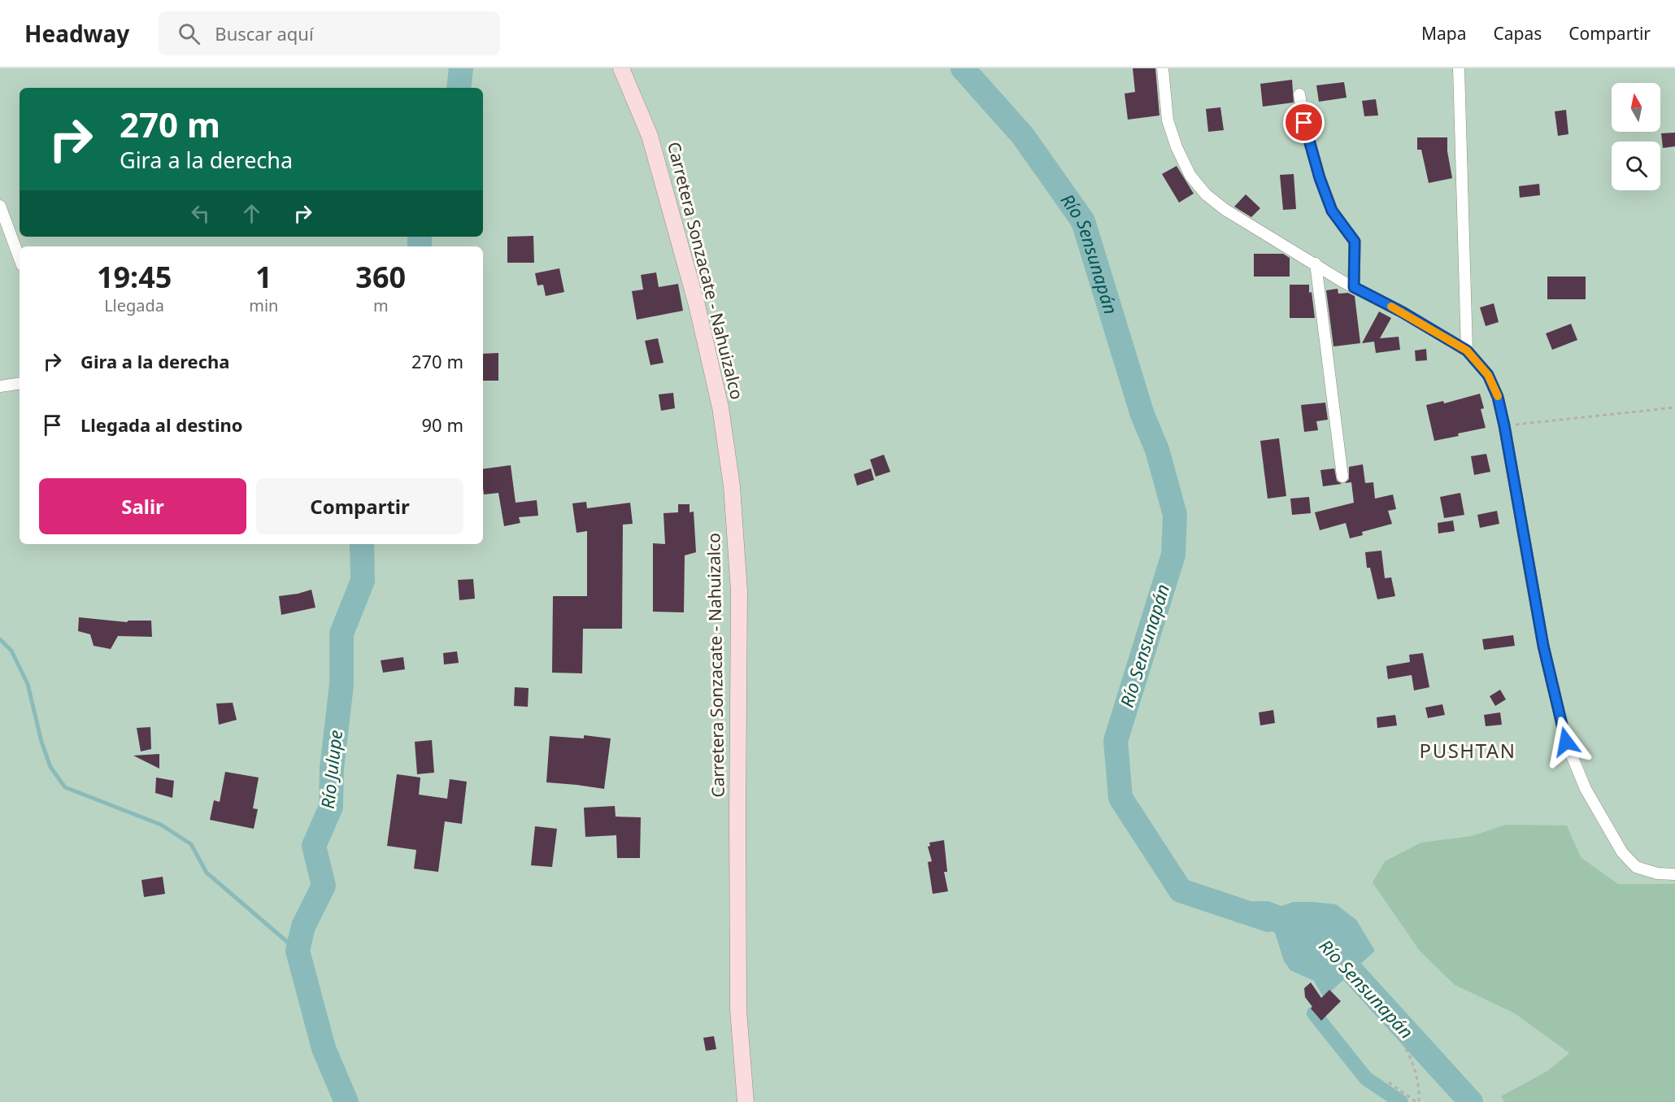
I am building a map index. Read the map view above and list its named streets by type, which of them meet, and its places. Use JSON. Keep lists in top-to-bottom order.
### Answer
{
  "streets": {
    "street": ["Carretera Sonzacate - Nahuizalco"]
  },
  "districts": ["PUSHTAN"],
  "water": ["Río Sensunapán", "Río Julupe"],
  "north": "top",
  "page": {
    "header": "Headway",
    "search": "Buscar aquí",
    "nav": ["Mapa", "Capas", "Compartir"],
    "turn": ["270 m", "Gira a la derecha"],
    "eta": [
      "19:45",
      "Llegada",
      "1",
      "min",
      "360",
      "m"
    ],
    "list": [
      {
        "name": "Gira a la derecha",
        "value": "270 m"
      },
      {
        "name": "Llegada al destino",
        "value": "90 m"
      }
    ],
    "buttons": ["Salir", "Compartir"]
  }
}
